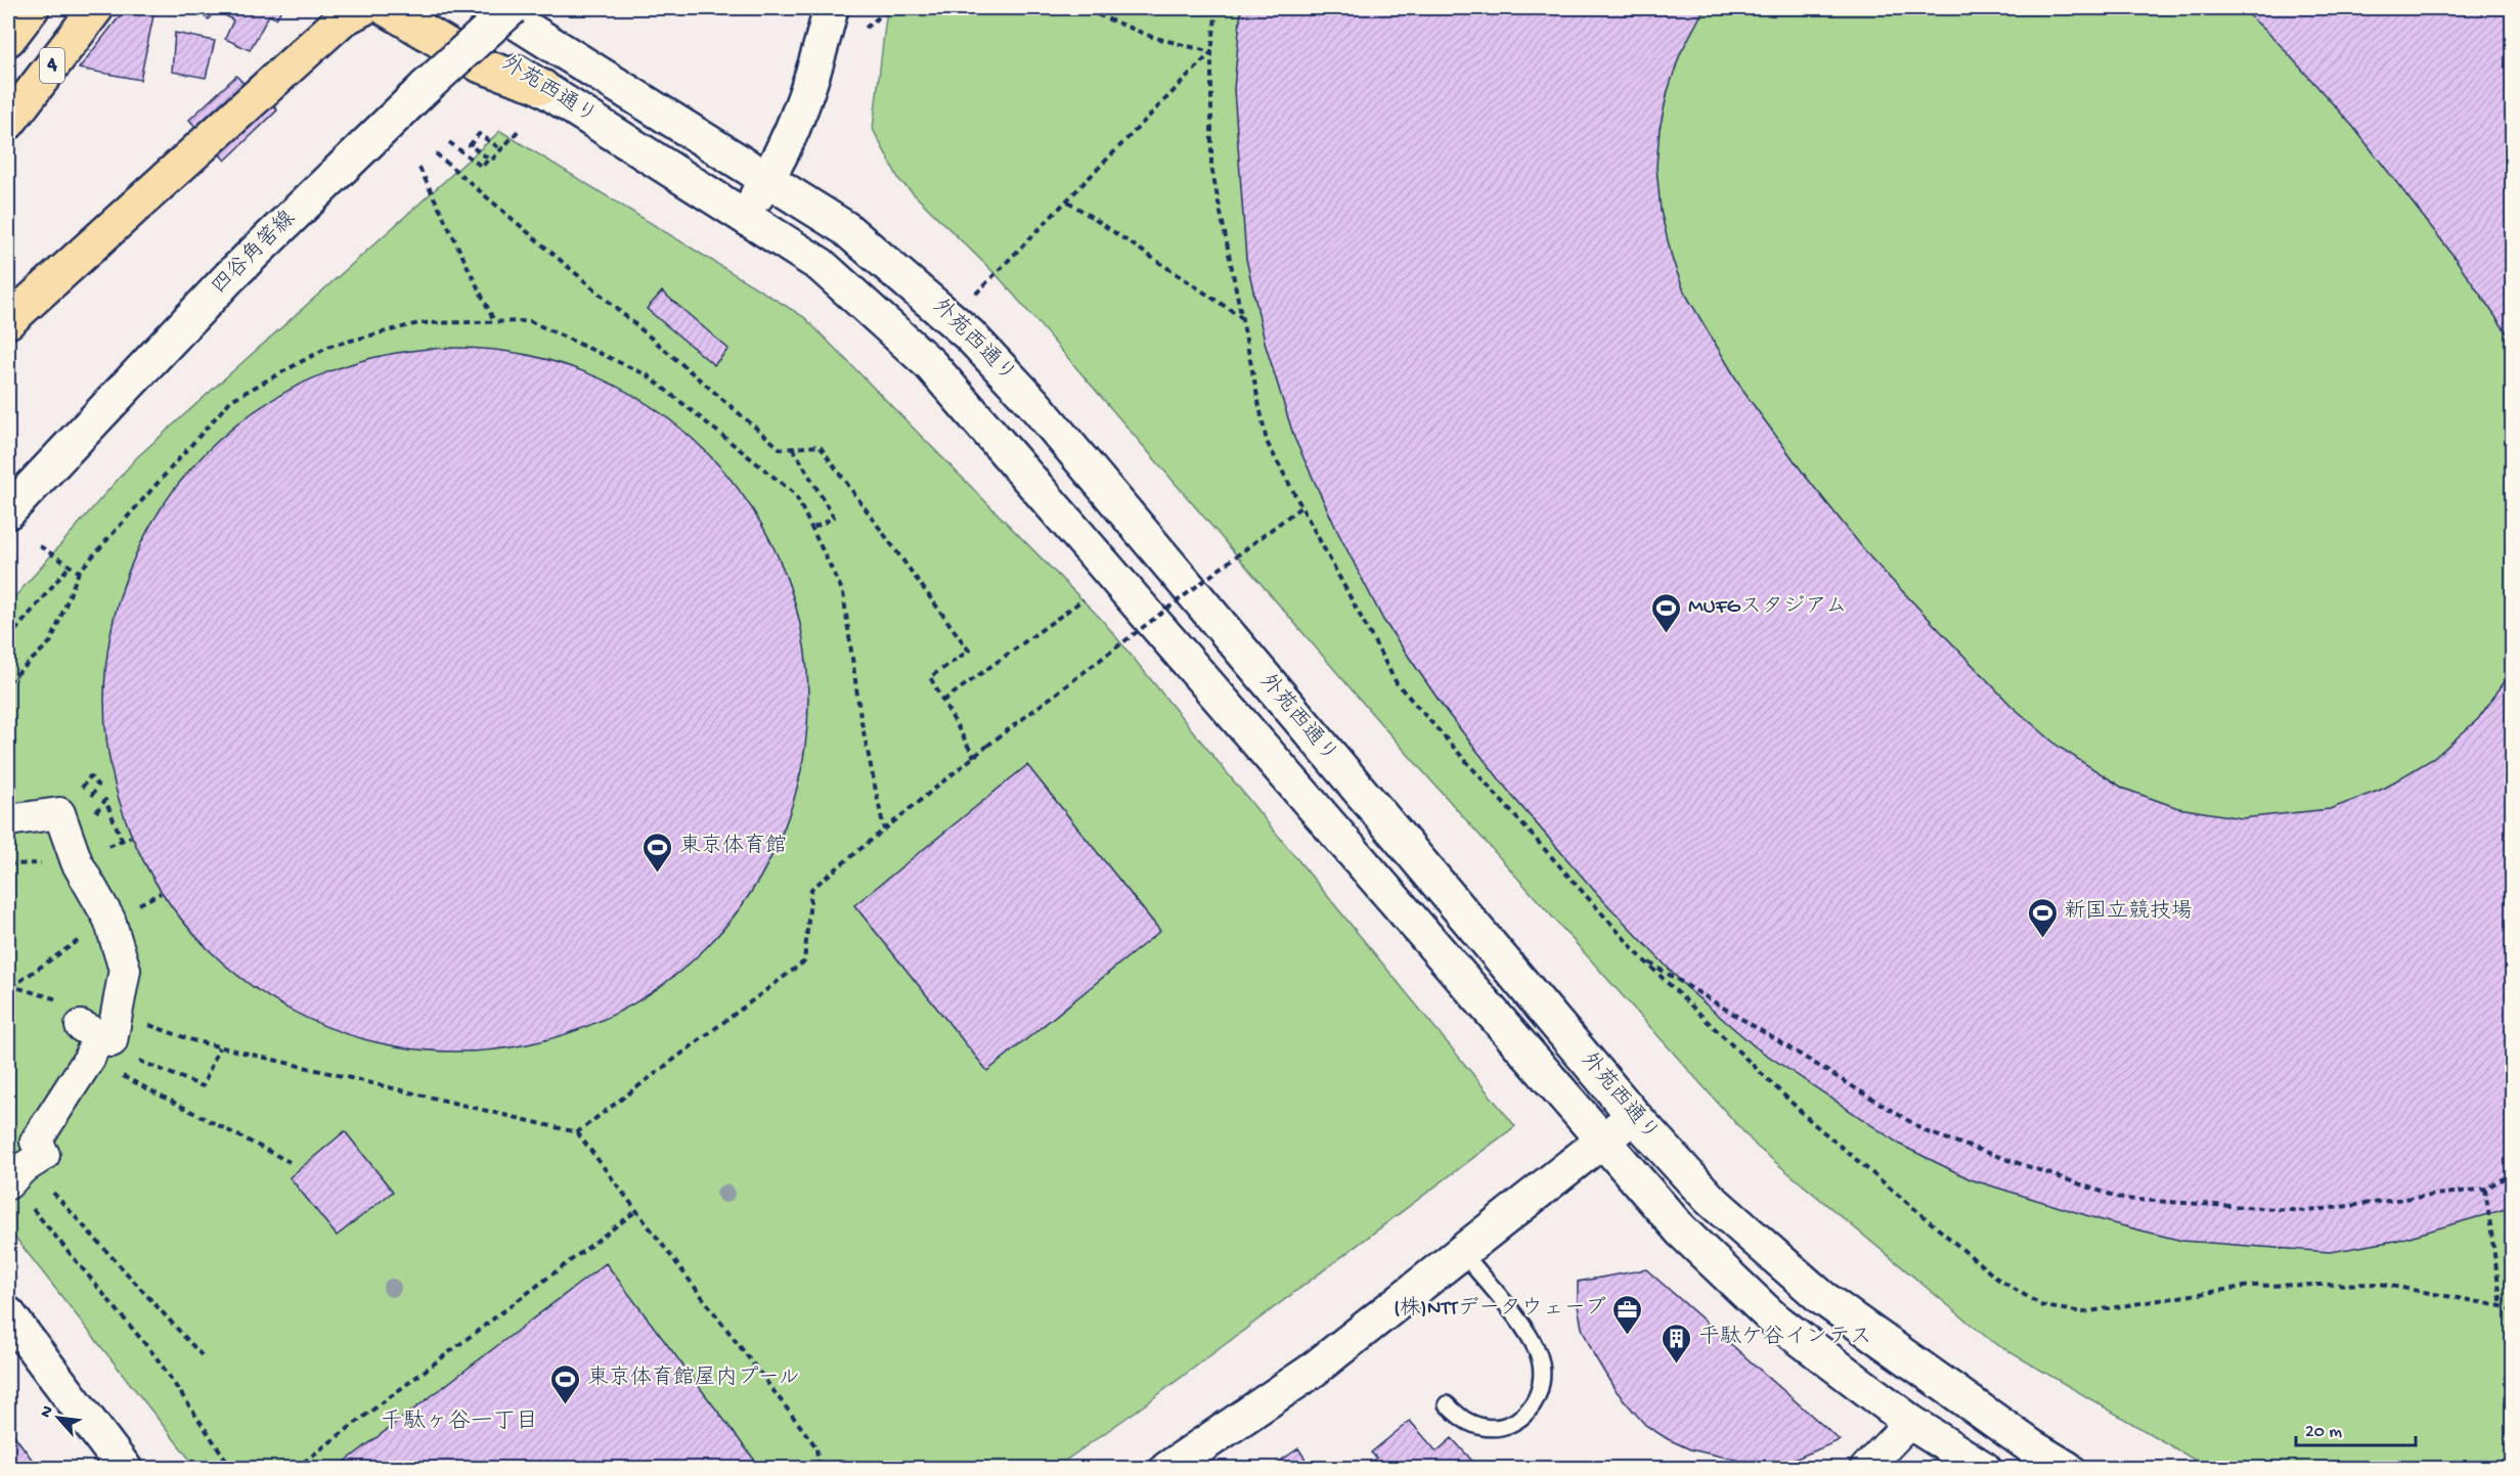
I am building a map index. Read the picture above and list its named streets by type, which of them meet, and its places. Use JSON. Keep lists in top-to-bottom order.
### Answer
{
  "streets": {
    "highway": ["4"],
    "main road": ["外苑西通り", "四谷角筈線"]
  },
  "districts": ["千駄ヶ谷一丁目"],
  "places": {
    "sports": [
      "MUFGスタジアム",
      "東京体育館",
      "新国立競技場",
      "東京体育館屋内プール"
    ],
    "office": ["(株)NTTデータウェーブ"],
    "building": ["千駄ケ谷インテス"]
  },
  "scale_bar": "20 m",
  "north": "top left"
}
